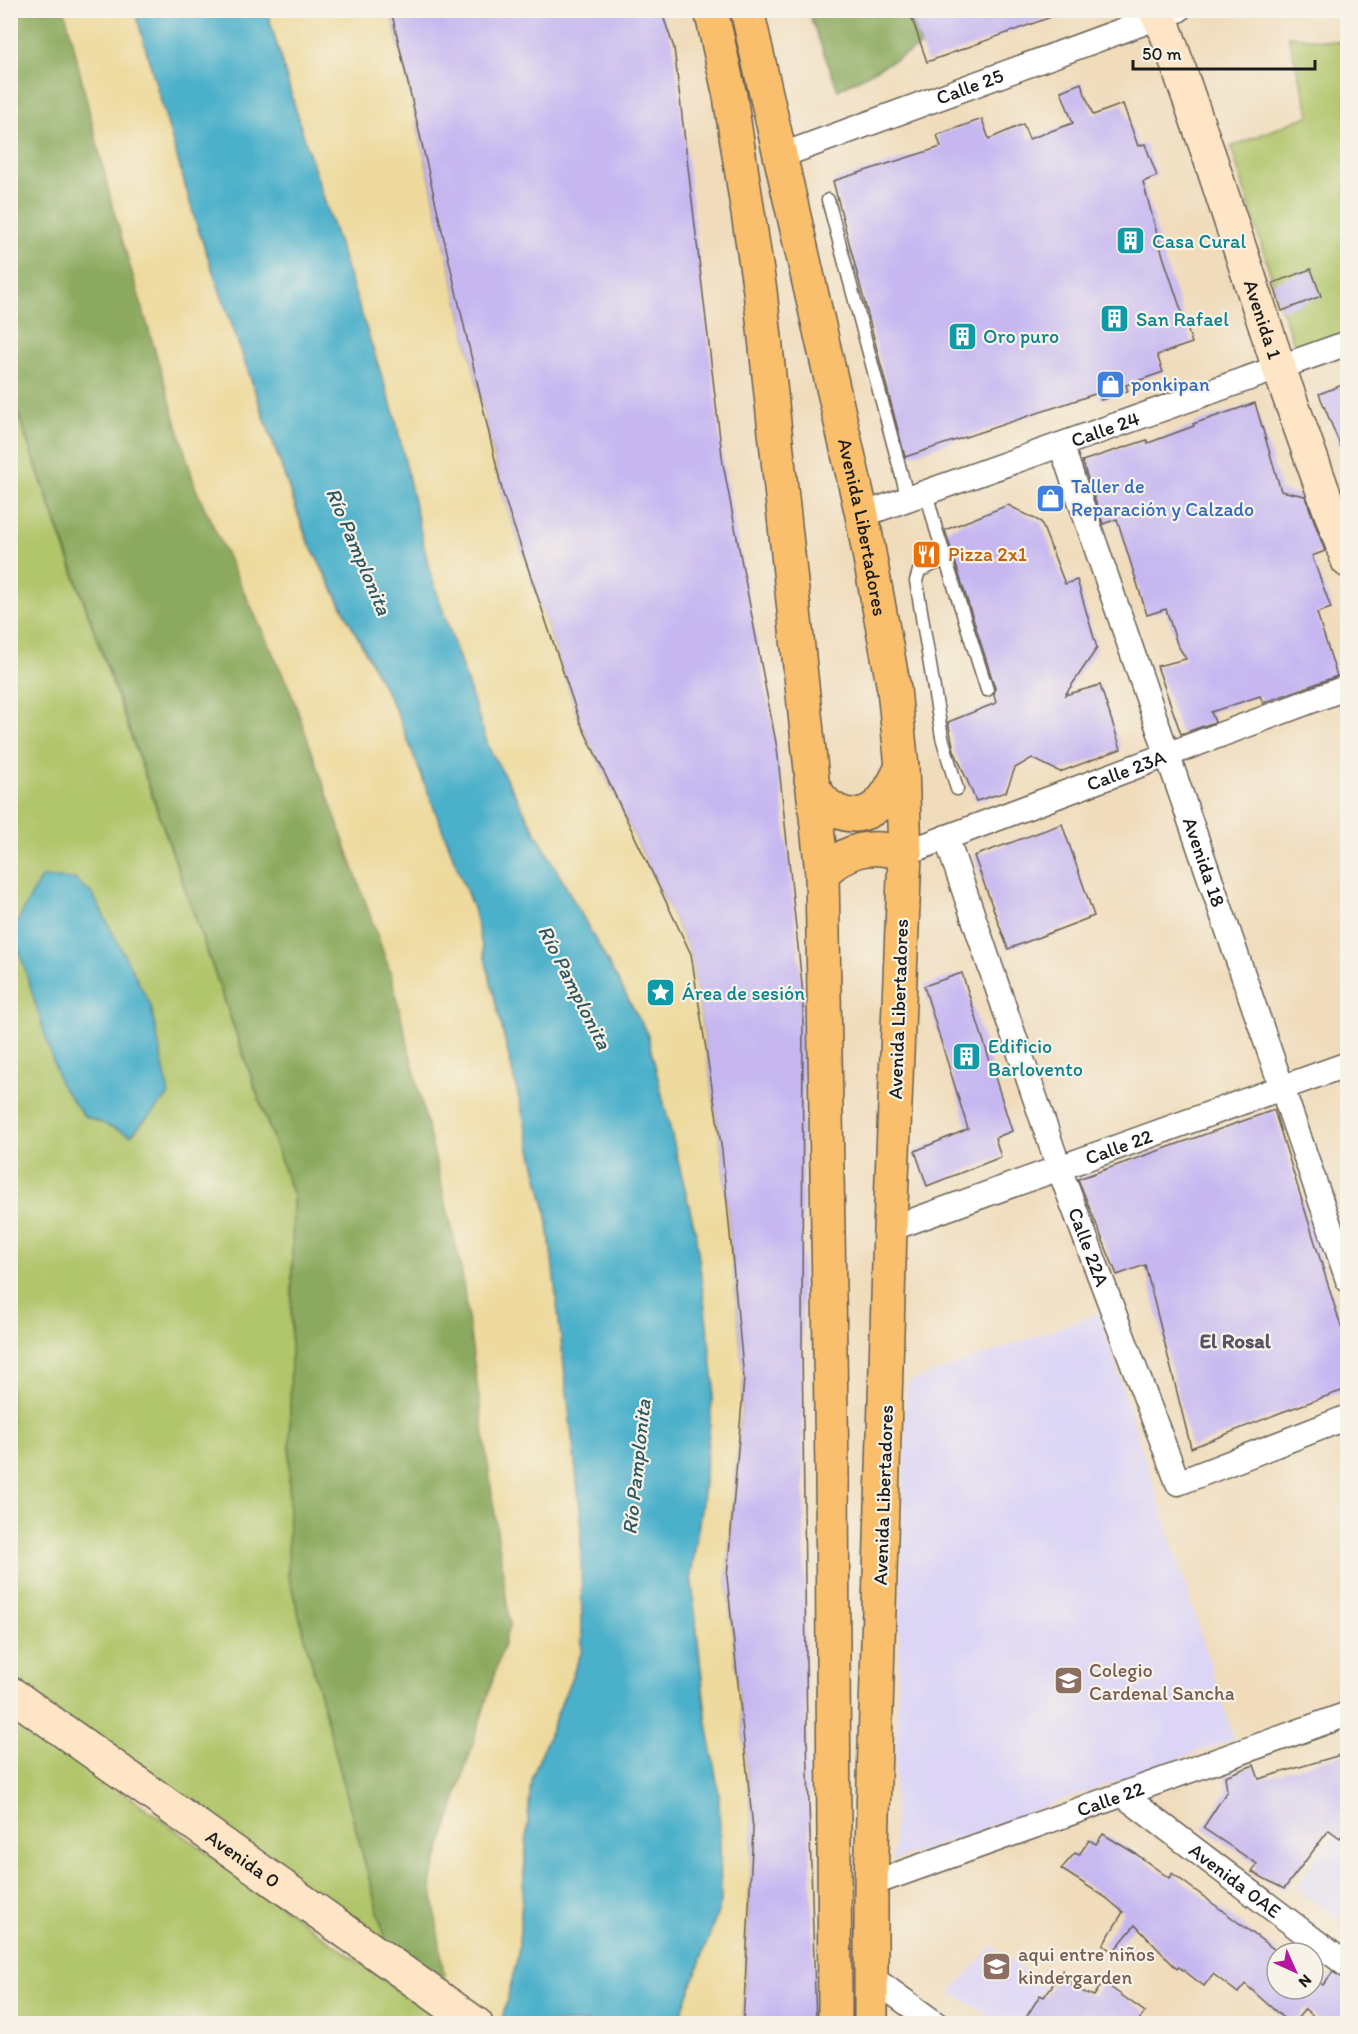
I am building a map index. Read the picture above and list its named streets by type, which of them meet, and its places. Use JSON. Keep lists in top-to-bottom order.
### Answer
{
  "streets": {
    "main road": ["Avenida Libertadores"],
    "street": [
      "Calle 25",
      "Avenida 1",
      "Calle 24",
      "Calle 23A",
      "Avenida 18",
      "Calle 22",
      "Calle 22A",
      "Avenida 0",
      "Avenida 0AE"
    ]
  },
  "crossings": [
    ["Calle 25", "Avenida 1"],
    ["Calle 25", "Avenida Libertadores"],
    ["Avenida 1", "Calle 24"],
    ["Calle 24", "Avenida Libertadores"],
    ["Calle 24", "Avenida 18"],
    ["Avenida Libertadores", "Calle 23A"],
    ["Avenida Libertadores", "Calle 22"],
    ["Calle 23A", "Avenida 18"],
    ["Calle 23A", "Calle 22A"],
    ["Avenida 18", "Calle 22"],
    ["Calle 22", "Calle 22A"],
    ["Calle 22", "Avenida 0AE"]
  ],
  "districts": ["El Rosal"],
  "water": ["Río Pamplonita"],
  "places": {
    "building": [
      "Casa Cural",
      "San Rafael",
      "Oro puro",
      "Edificio Barlovento"
    ],
    "shop": ["ponkipan", "Taller de Reparación y Calzado"],
    "restaurant": ["Pizza 2x1"],
    "place": ["Área de sesión"],
    "school or university": ["Colegio Cardenal Sancha", "aqui entre niños kindergarden"]
  },
  "scale_bar": "50 m",
  "north": "bottom right"
}
